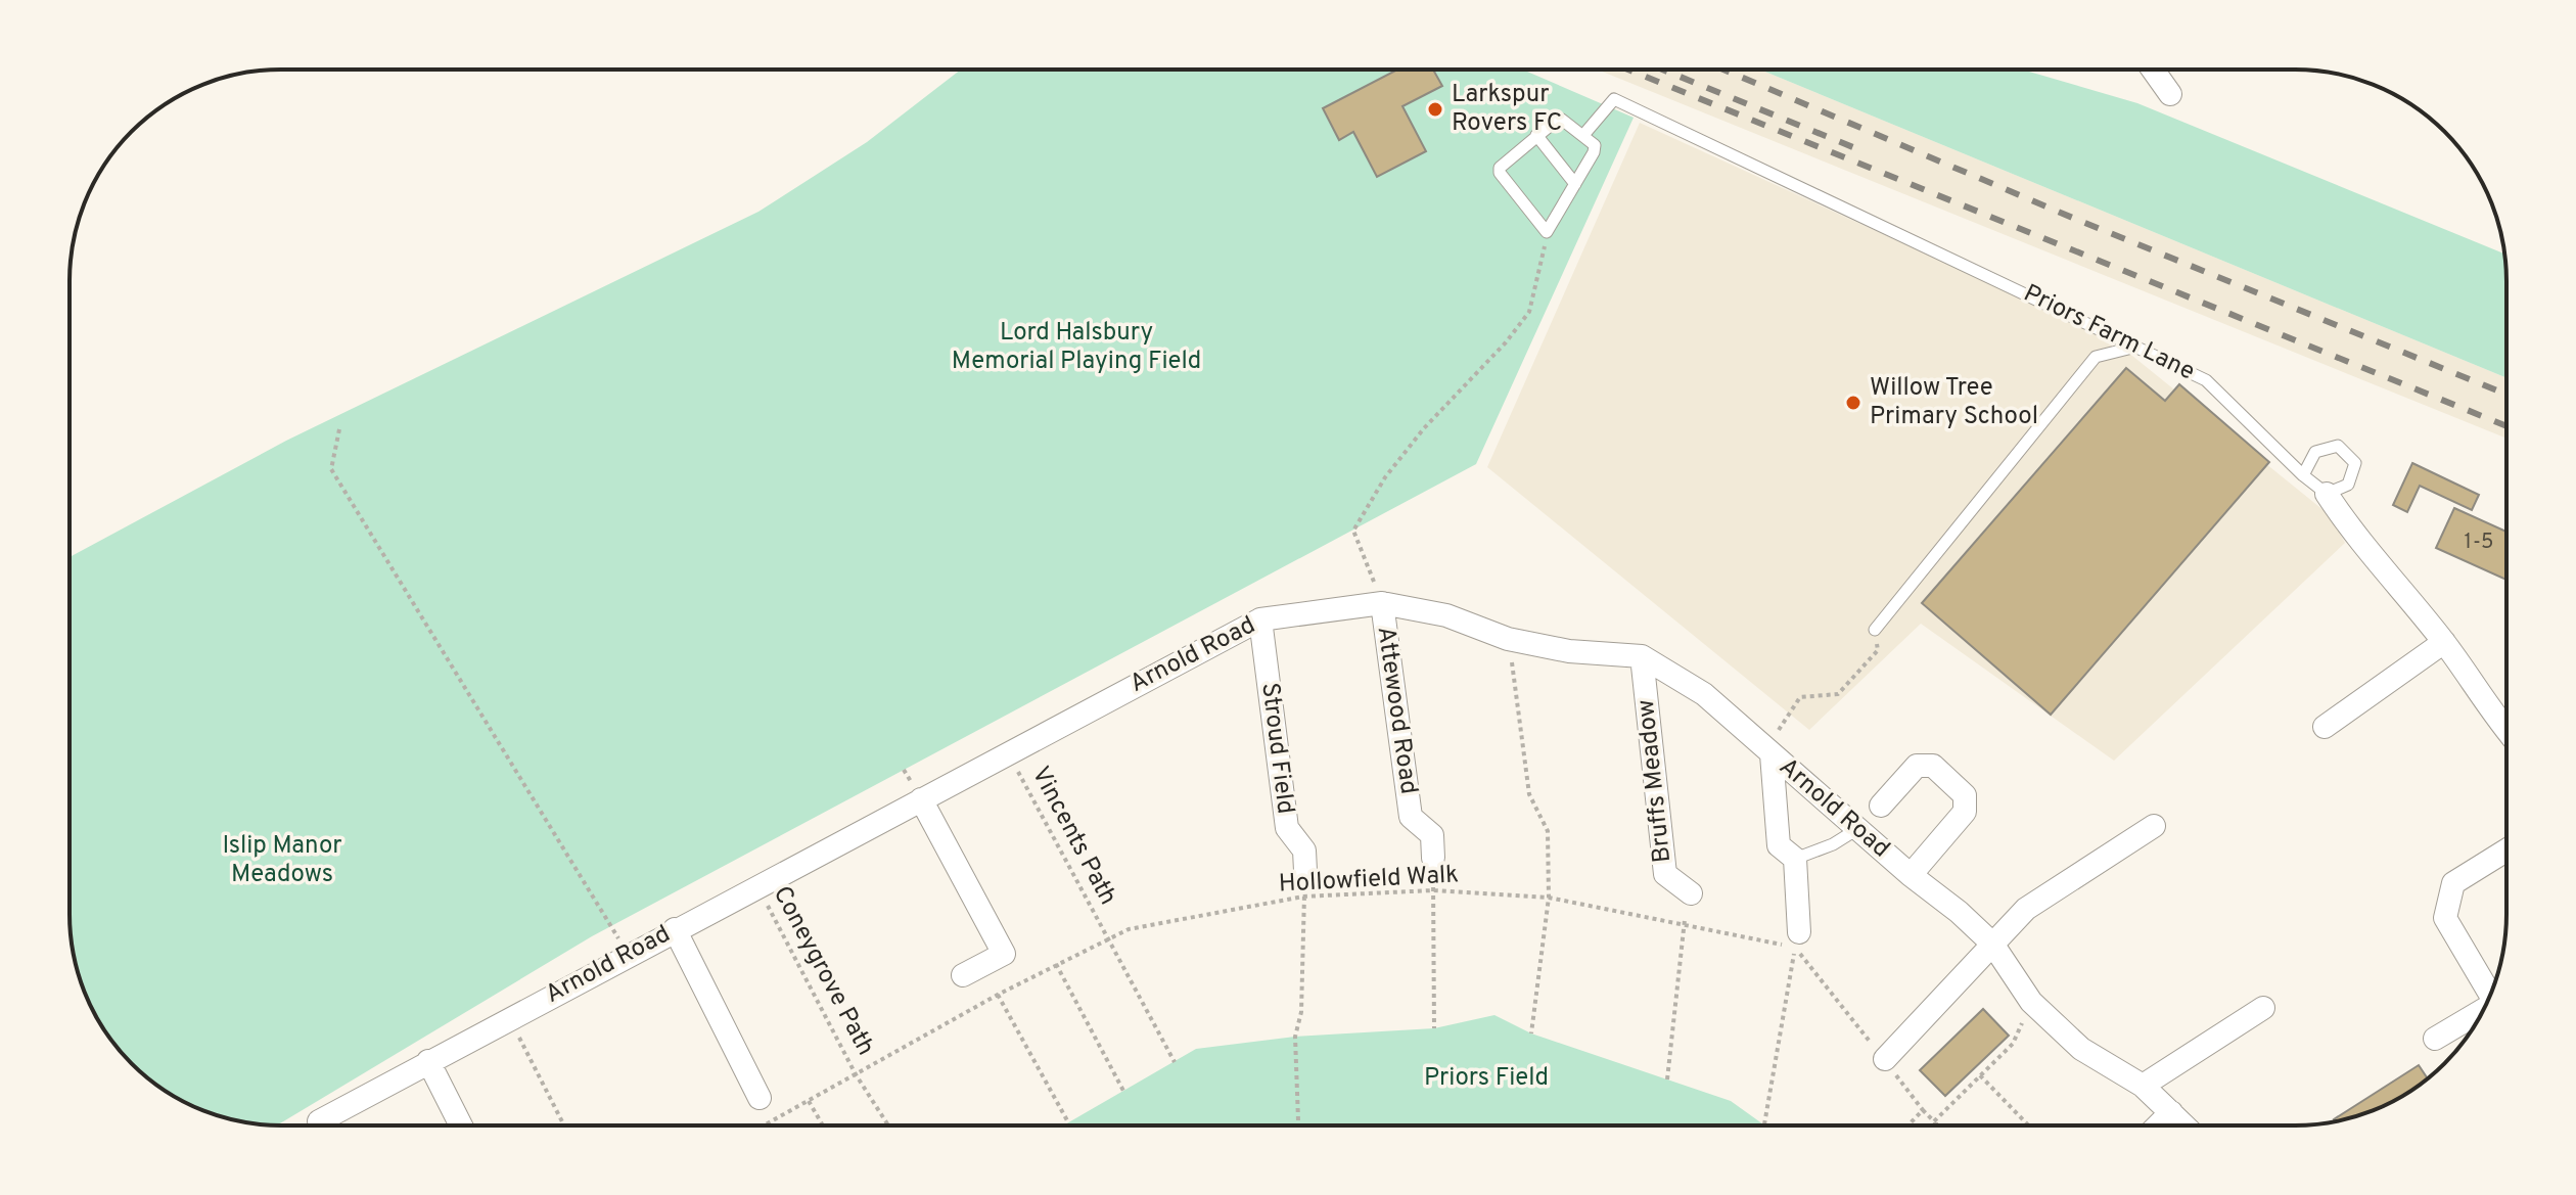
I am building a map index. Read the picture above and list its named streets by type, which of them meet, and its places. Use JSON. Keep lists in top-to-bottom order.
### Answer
{
  "streets": {
    "street": [
      "Priors Farm Lane",
      "Arnold Road",
      "Attewood Road",
      "Stroud Field",
      "Bruffs Meadow"
    ],
    "path": ["Vincents Path", "Hollowfield Walk", "Coneygrove Path"]
  },
  "crossings": [
    ["Arnold Road", "Attewood Road"],
    ["Arnold Road", "Stroud Field"],
    ["Arnold Road", "Bruffs Meadow"],
    ["Arnold Road", "Vincents Path"],
    ["Arnold Road", "Coneygrove Path"],
    ["Vincents Path", "Hollowfield Walk"],
    ["Hollowfield Walk", "Coneygrove Path"]
  ],
  "parks": ["Lord Halsbury Memorial Playing Field", "Islip Manor Meadows", "Priors Field"],
  "places": ["Larkspur Rovers FC", "Willow Tree Primary School"],
  "house_numbers": ["1-5"]
}
